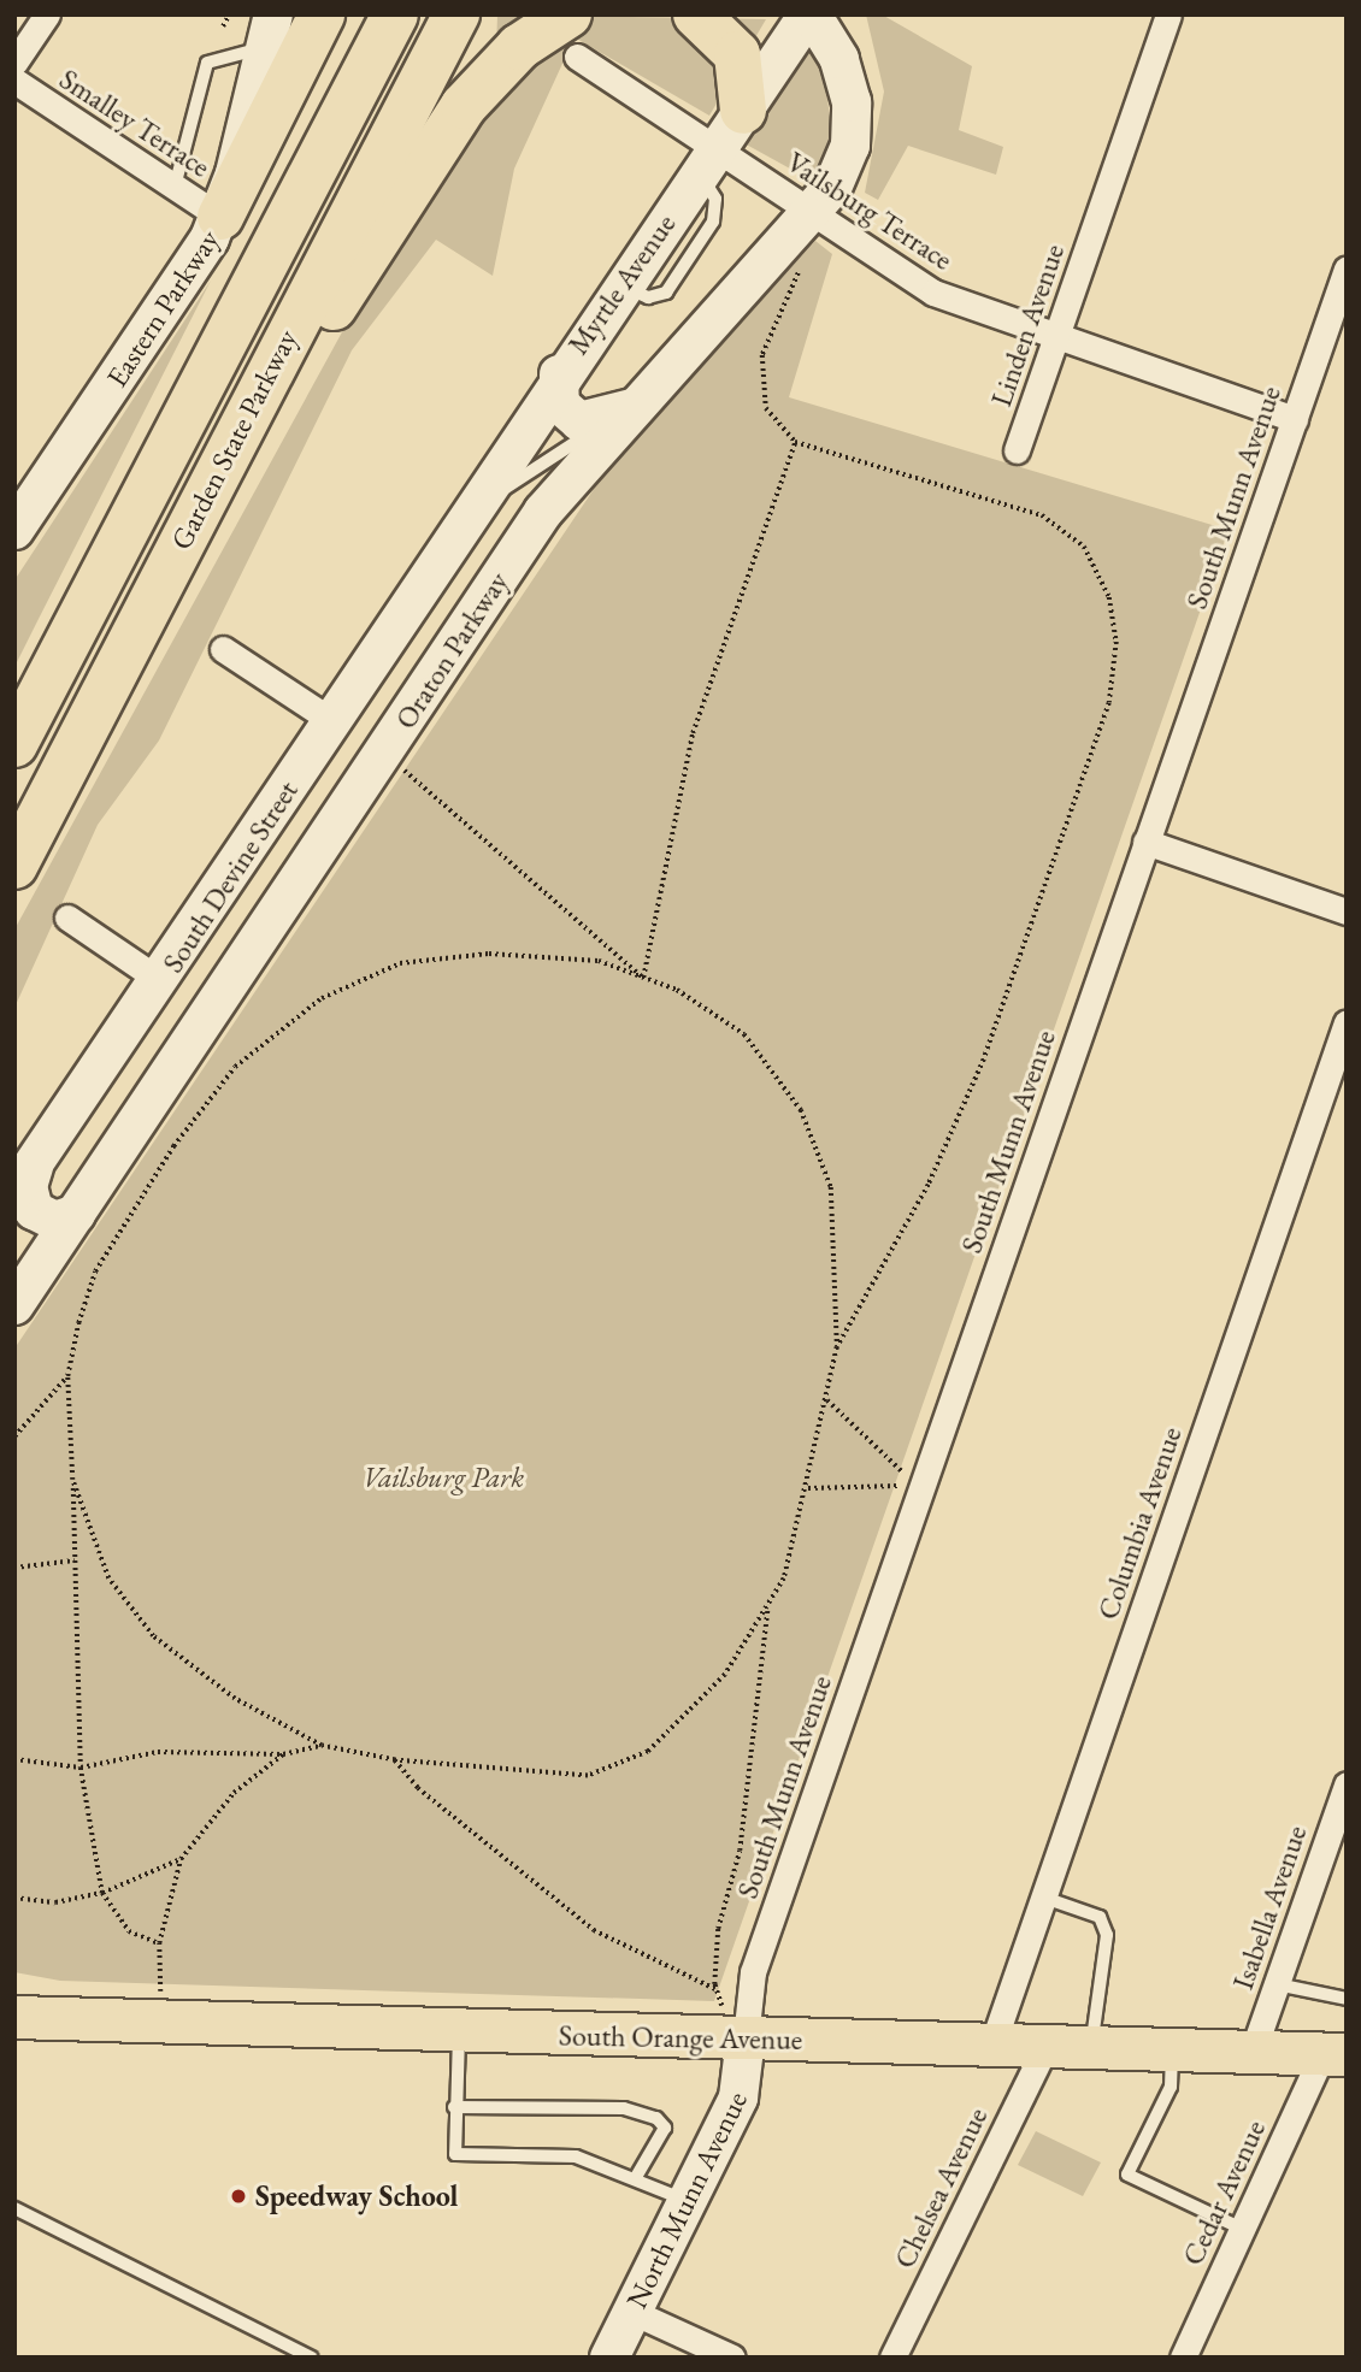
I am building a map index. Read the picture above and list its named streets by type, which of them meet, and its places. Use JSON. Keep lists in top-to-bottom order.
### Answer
{
  "streets": {
    "highway": ["Garden State Parkway"],
    "main road": [
      "Myrtle Avenue",
      "Eastern Parkway",
      "Oraton Parkway",
      "South Devine Street",
      "South Orange Avenue",
      "North Munn Avenue"
    ],
    "street": [
      "Smalley Terrace",
      "Vailsburg Terrace",
      "Linden Avenue",
      "South Munn Avenue",
      "Columbia Avenue",
      "Isabella Avenue",
      "Chelsea Avenue",
      "Cedar Avenue"
    ]
  },
  "crossings": [
    ["Smalley Terrace", "Eastern Parkway"],
    ["Vailsburg Terrace", "Myrtle Avenue"],
    ["Vailsburg Terrace", "Linden Avenue"],
    ["Vailsburg Terrace", "South Munn Avenue"],
    ["Vailsburg Terrace", "Oraton Parkway"],
    ["Myrtle Avenue", "Oraton Parkway"],
    ["Myrtle Avenue", "South Devine Street"],
    ["South Munn Avenue", "South Orange Avenue"],
    ["South Munn Avenue", "North Munn Avenue"],
    ["Columbia Avenue", "South Orange Avenue"],
    ["Isabella Avenue", "South Orange Avenue"],
    ["South Orange Avenue", "Chelsea Avenue"],
    ["South Orange Avenue", "Cedar Avenue"],
    ["South Orange Avenue", "North Munn Avenue"]
  ],
  "parks": ["Vailsburg Park"],
  "places": ["Speedway School"]
}
